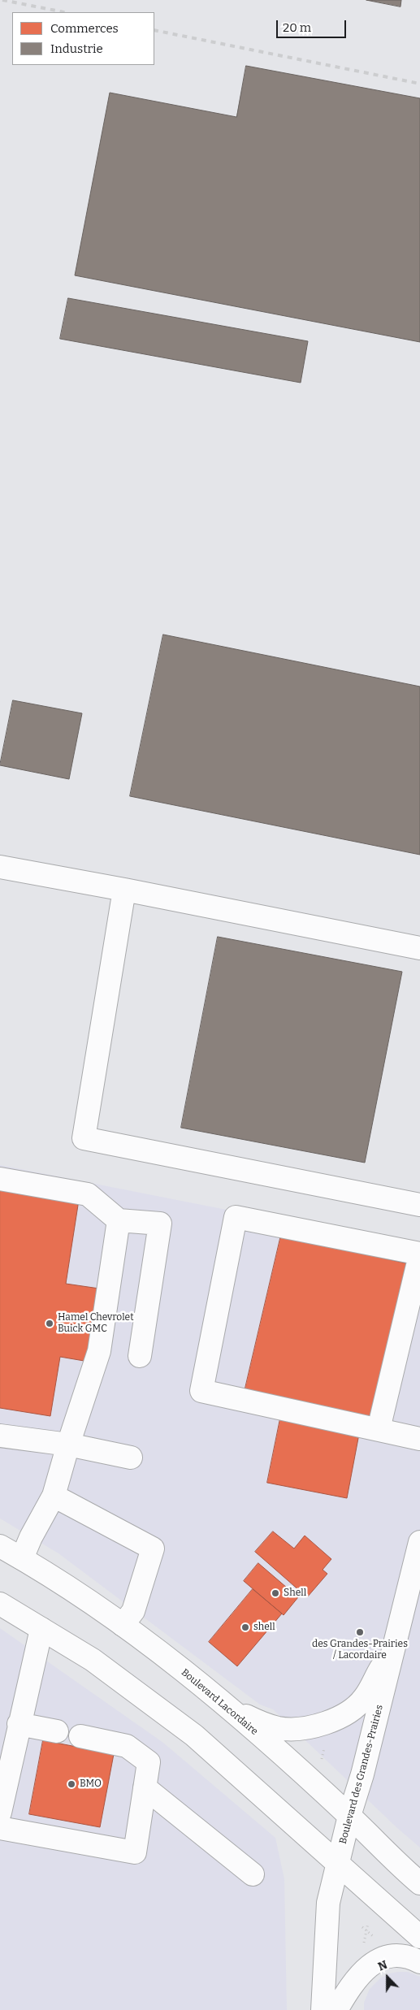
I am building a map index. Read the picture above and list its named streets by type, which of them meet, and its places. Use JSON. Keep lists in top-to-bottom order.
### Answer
{
  "streets": {
    "main road": ["Boulevard Lacordaire", "Boulevard des Grandes-Prairies"]
  },
  "crossings": [
    ["Boulevard Lacordaire", "Boulevard des Grandes-Prairies"]
  ],
  "places": [
    "Hamel Chevrolet Buick GMC",
    "Shell",
    "shell",
    "des Grandes-Prairies / Lacordaire",
    "BMO"
  ],
  "legend": ["Commerces", "Industrie"],
  "scale_bar": "20 m",
  "north": "top"
}
